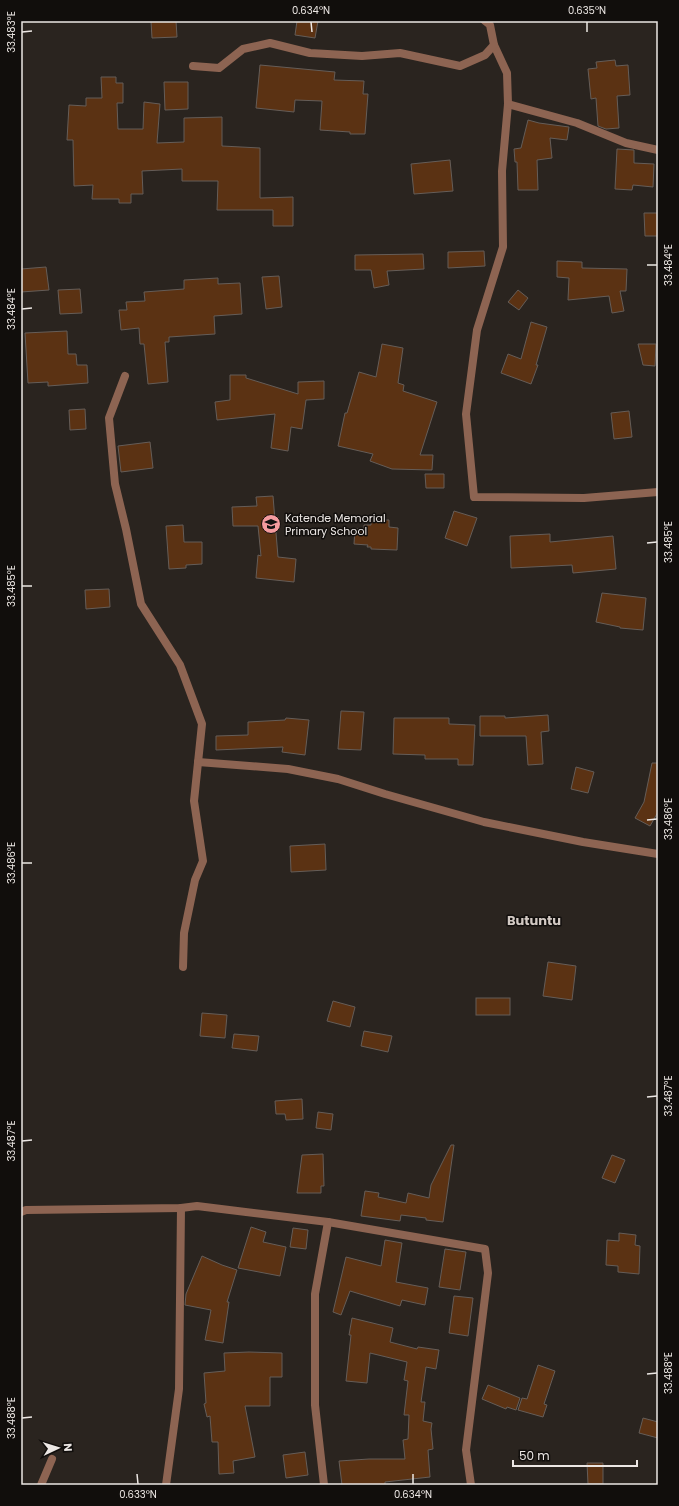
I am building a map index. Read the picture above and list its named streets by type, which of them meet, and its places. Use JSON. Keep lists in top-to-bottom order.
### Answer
{
  "districts": ["Butuntu"],
  "places": {
    "school or university": ["Katende Memorial Primary School"]
  },
  "scale_bar": "50 m",
  "north": "right",
  "coordinates": [
    "0.634°N",
    "0.635°N",
    "33.483°E",
    "33.484°E",
    "33.485°E",
    "33.486°E",
    "33.487°E",
    "33.488°E",
    "0.633°N"
  ]
}
